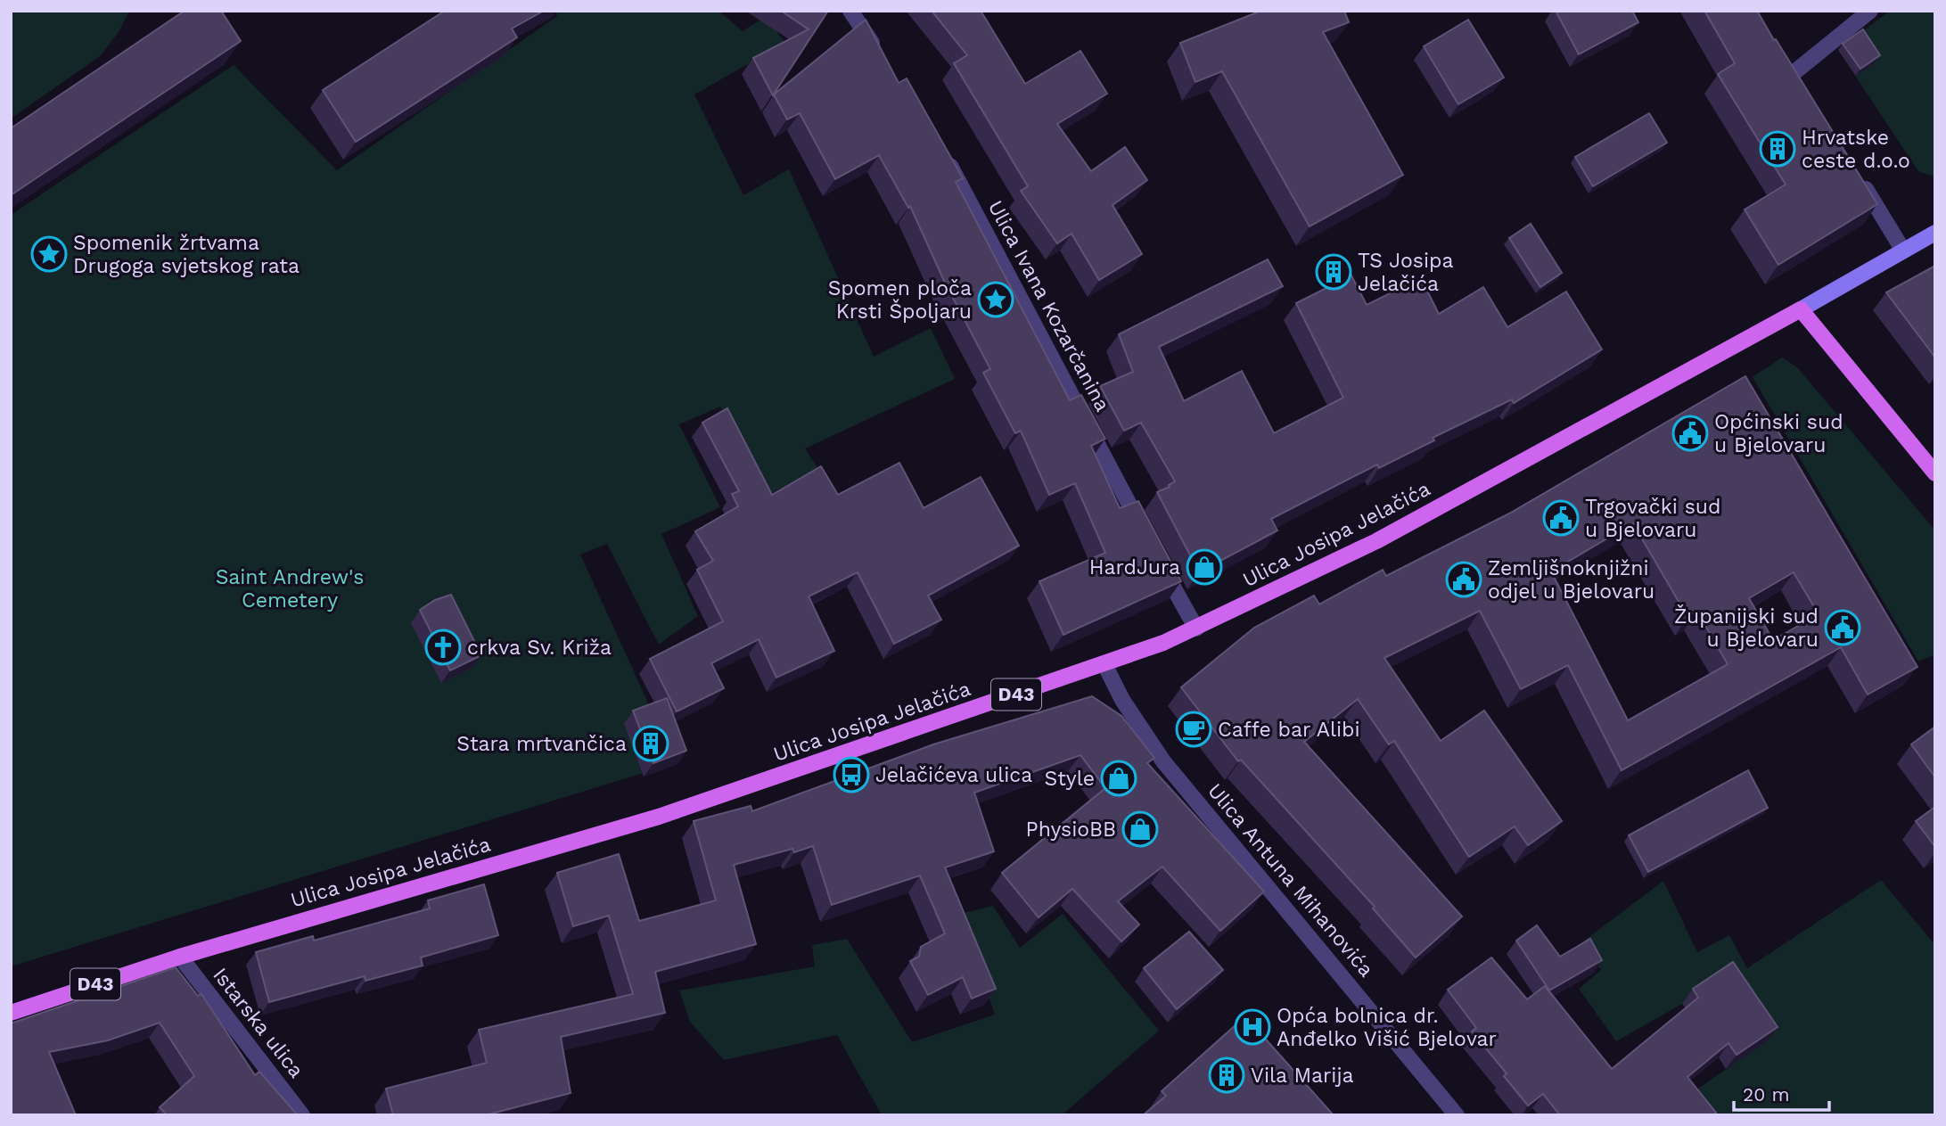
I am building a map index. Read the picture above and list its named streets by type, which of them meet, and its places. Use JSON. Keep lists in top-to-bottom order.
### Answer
{
  "streets": {
    "main road": ["Ulica Josipa Jelačića", "D43"],
    "street": ["Ulica Ivana Kozarčanina", "Ulica Antuna Mihanovića", "Istarska ulica"]
  },
  "crossings": [
    ["Ulica Josipa Jelačića", "Ulica Antuna Mihanovića"],
    ["Ulica Josipa Jelačića", "Istarska ulica"]
  ],
  "parks": ["Saint Andrew's Cemetery"],
  "places": {
    "building": [
      "Hrvatske ceste d.o.o",
      "TS Josipa Jelačića",
      "Stara mrtvančica",
      "Vila Marija"
    ],
    "place": ["Spomenik žrtvama Drugoga svjetskog rata", "Spomen ploča Krsti Špoljaru"],
    "public building": [
      "Općinski sud u Bjelovaru",
      "Trgovački sud u Bjelovaru",
      "Zemljišnoknjižni odjel u Bjelovaru",
      "Županijski sud u Bjelovaru"
    ],
    "shop": ["HardJura", "Style", "PhysioBB"],
    "church": ["crkva Sv. Križa"],
    "cafe": ["Caffe bar Alibi"],
    "bus stop": ["Jelačićeva ulica"],
    "hospital": ["Opća bolnica dr. Anđelko Višić Bjelovar"]
  },
  "scale_bar": "20 m"
}
